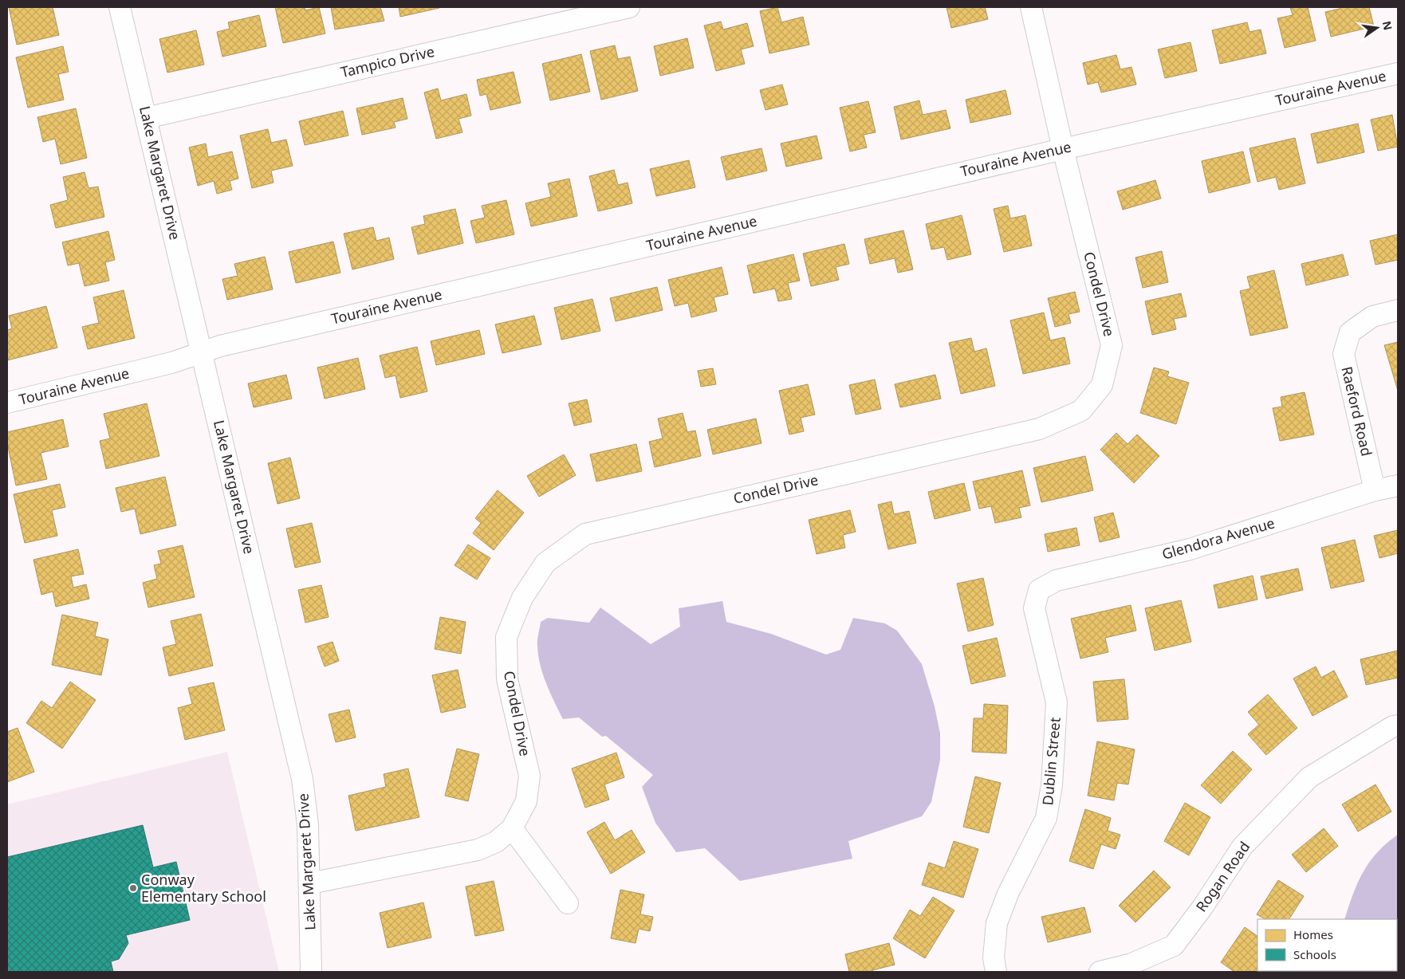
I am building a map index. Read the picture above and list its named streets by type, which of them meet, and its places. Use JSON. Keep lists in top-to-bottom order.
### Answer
{
  "streets": {
    "street": [
      "Tampico Drive",
      "Touraine Avenue",
      "Lake Margaret Drive",
      "Condel Drive",
      "Raeford Road",
      "Glendora Avenue",
      "Dublin Street",
      "Rogan Road"
    ]
  },
  "crossings": [
    ["Tampico Drive", "Lake Margaret Drive"],
    ["Touraine Avenue", "Lake Margaret Drive"],
    ["Touraine Avenue", "Condel Drive"],
    ["Lake Margaret Drive", "Condel Drive"],
    ["Raeford Road", "Glendora Avenue"],
    ["Glendora Avenue", "Dublin Street"]
  ],
  "places": ["Conway Elementary School"],
  "legend": ["Homes", "Schools"],
  "north": "right"
}
